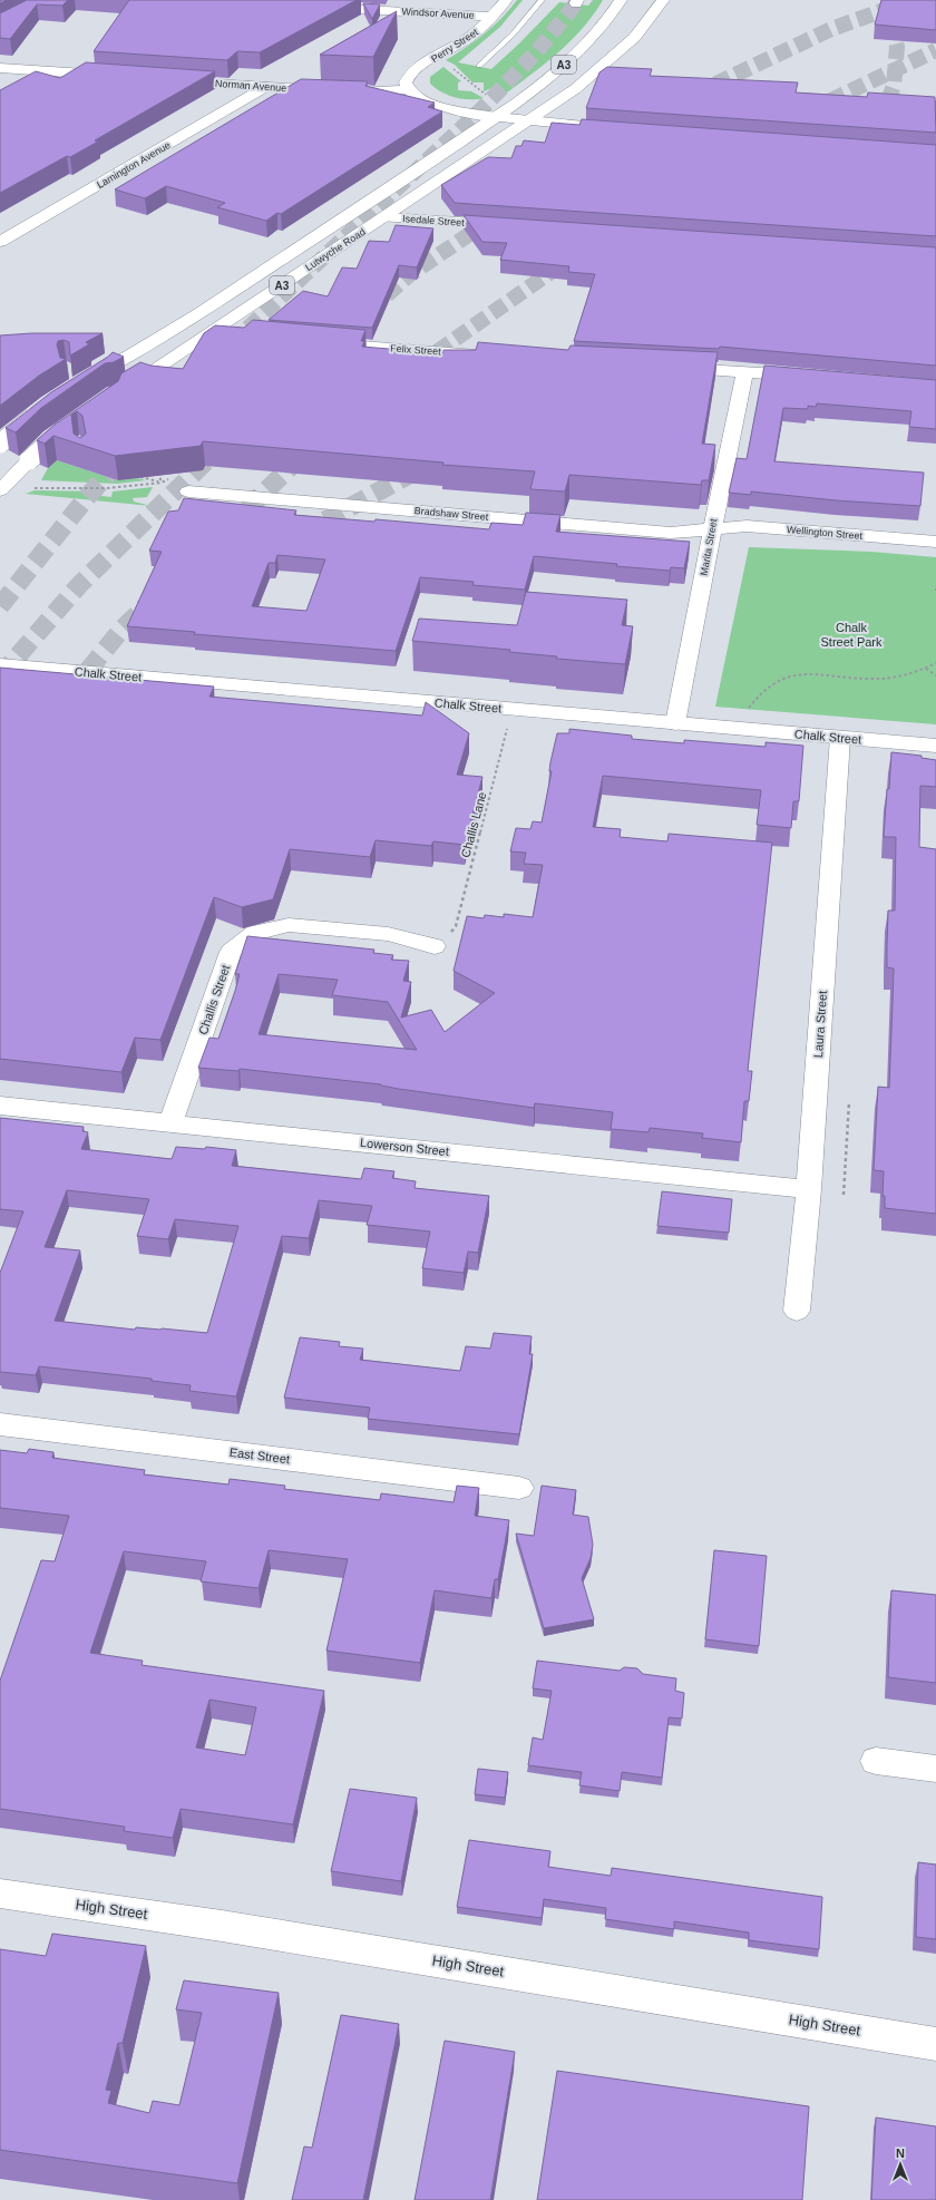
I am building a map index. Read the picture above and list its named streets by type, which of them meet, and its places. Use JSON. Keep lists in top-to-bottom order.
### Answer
{
  "streets": {
    "main road": [
      "Windsor Avenue",
      "Perry Street",
      "A3",
      "Norman Avenue",
      "Lamington Avenue",
      "Isedale Street",
      "Lutwyche Road",
      "Felix Street",
      "Bradshaw Street",
      "Wellington Street",
      "Marita Street",
      "Chalk Street",
      "Challis Street",
      "Laura Street",
      "Lowerson Street",
      "East Street",
      "High Street"
    ],
    "path": ["Challis Lane"]
  },
  "crossings": [
    ["Windsor Avenue", "Perry Street"],
    ["Perry Street", "Norman Avenue"],
    ["Norman Avenue", "Lamington Avenue"],
    ["Isedale Street", "Lutwyche Road"],
    ["Bradshaw Street", "Wellington Street"],
    ["Bradshaw Street", "Marita Street"],
    ["Wellington Street", "Marita Street"],
    ["Marita Street", "Chalk Street"],
    ["Chalk Street", "Laura Street"],
    ["Challis Street", "Lowerson Street"],
    ["Laura Street", "Lowerson Street"]
  ],
  "parks": ["Chalk Street Park"],
  "north": "top"
}
